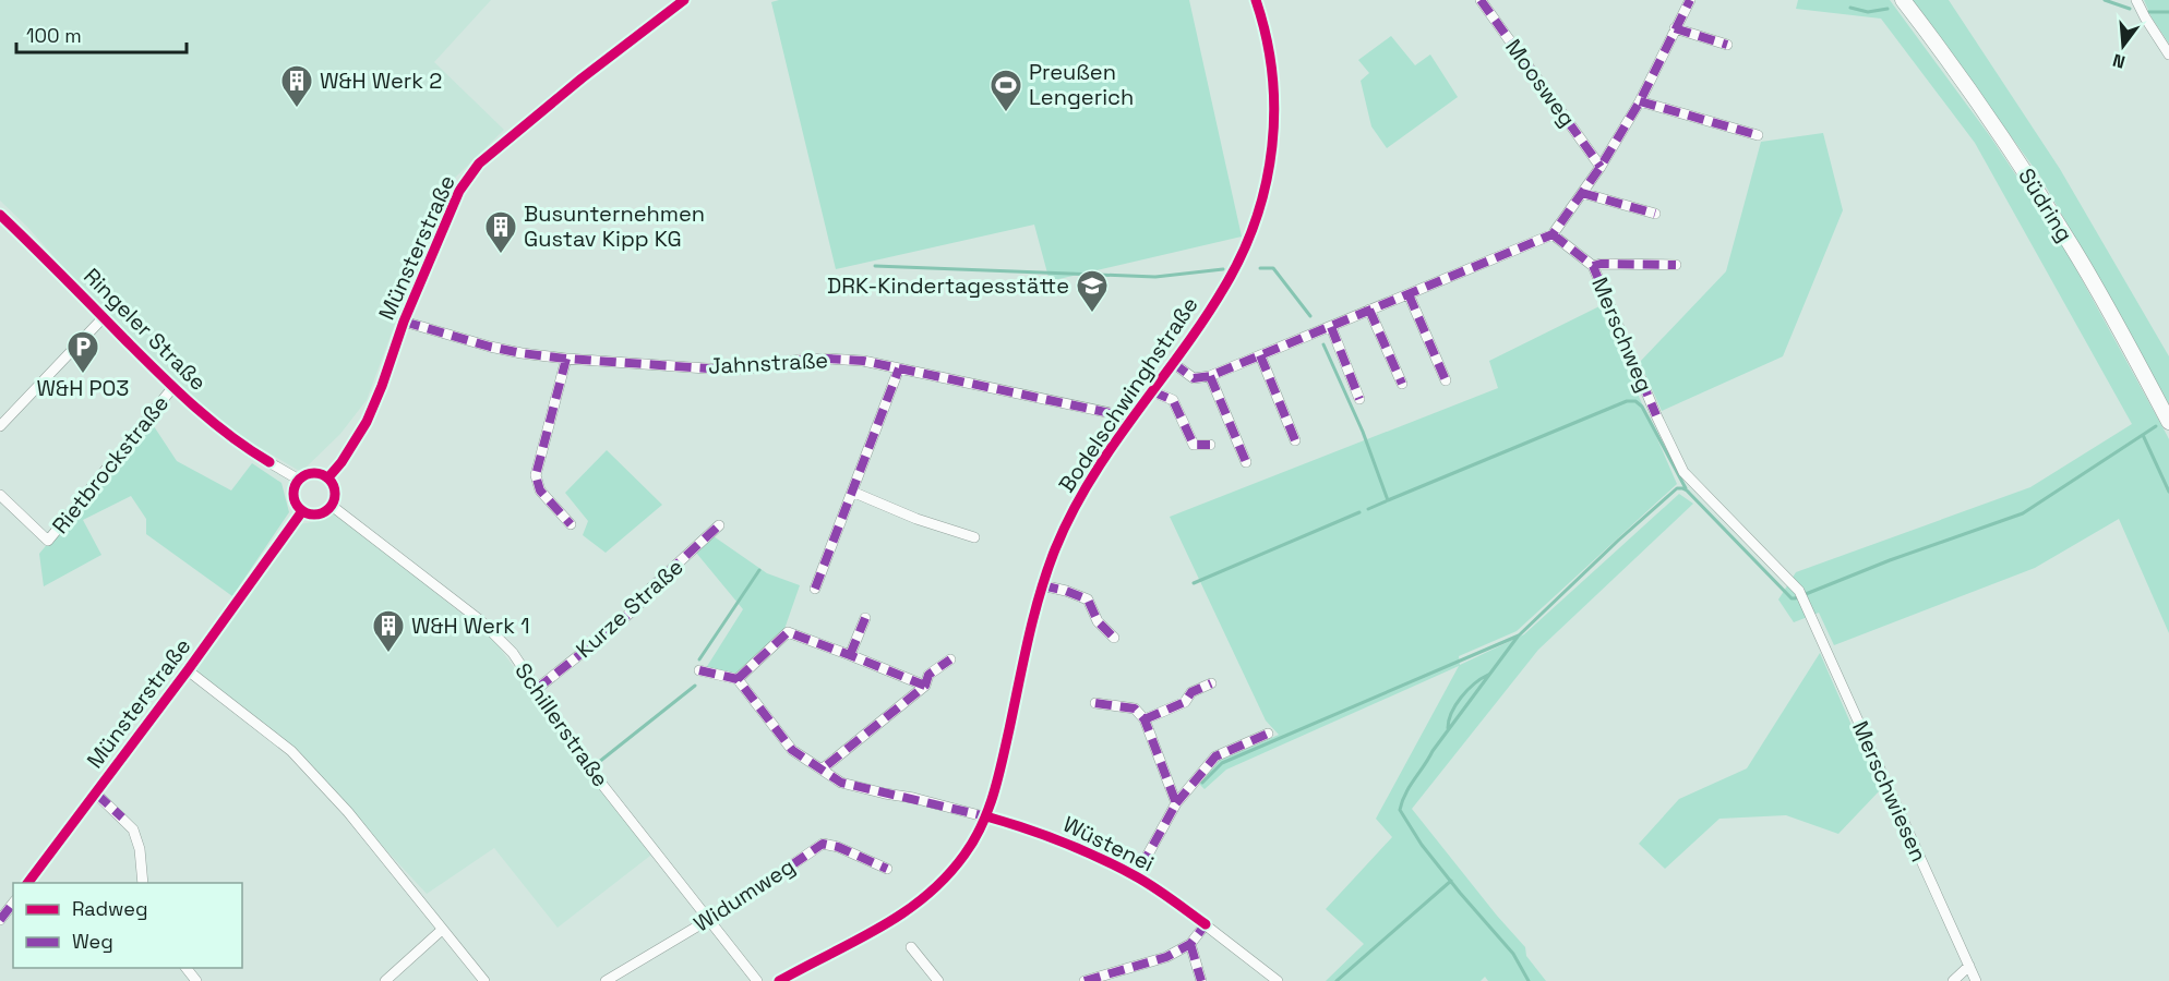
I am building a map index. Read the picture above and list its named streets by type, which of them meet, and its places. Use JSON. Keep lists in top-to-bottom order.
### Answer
{
  "streets": {
    "main road": ["Südring"],
    "street": [
      "Moosweg",
      "Münsterstraße",
      "Ringeler Straße",
      "Merschweg",
      "Jahnstraße",
      "Bodelschwinghstraße",
      "Rietbrockstraße",
      "Kurze Straße",
      "Schillerstraße",
      "Merschwiesen",
      "Wüstenei",
      "Widumweg"
    ]
  },
  "crossings": [
    ["Münsterstraße", "Ringeler Straße"],
    ["Münsterstraße", "Jahnstraße"],
    ["Münsterstraße", "Schillerstraße"],
    ["Ringeler Straße", "Rietbrockstraße"],
    ["Ringeler Straße", "Schillerstraße"],
    ["Merschweg", "Merschwiesen"],
    ["Jahnstraße", "Bodelschwinghstraße"],
    ["Bodelschwinghstraße", "Wüstenei"],
    ["Kurze Straße", "Schillerstraße"],
    ["Schillerstraße", "Widumweg"]
  ],
  "places": {
    "building": ["W&H Werk 2", "Busunternehmen Gustav Kipp KG", "W&H Werk 1"],
    "sports": ["Preußen Lengerich"],
    "school or university": ["DRK-Kindertagesstätte"],
    "parking": ["W&H P03"]
  },
  "legend": ["Radweg", "Weg"],
  "scale_bar": "100 m",
  "north": "bottom"
}
